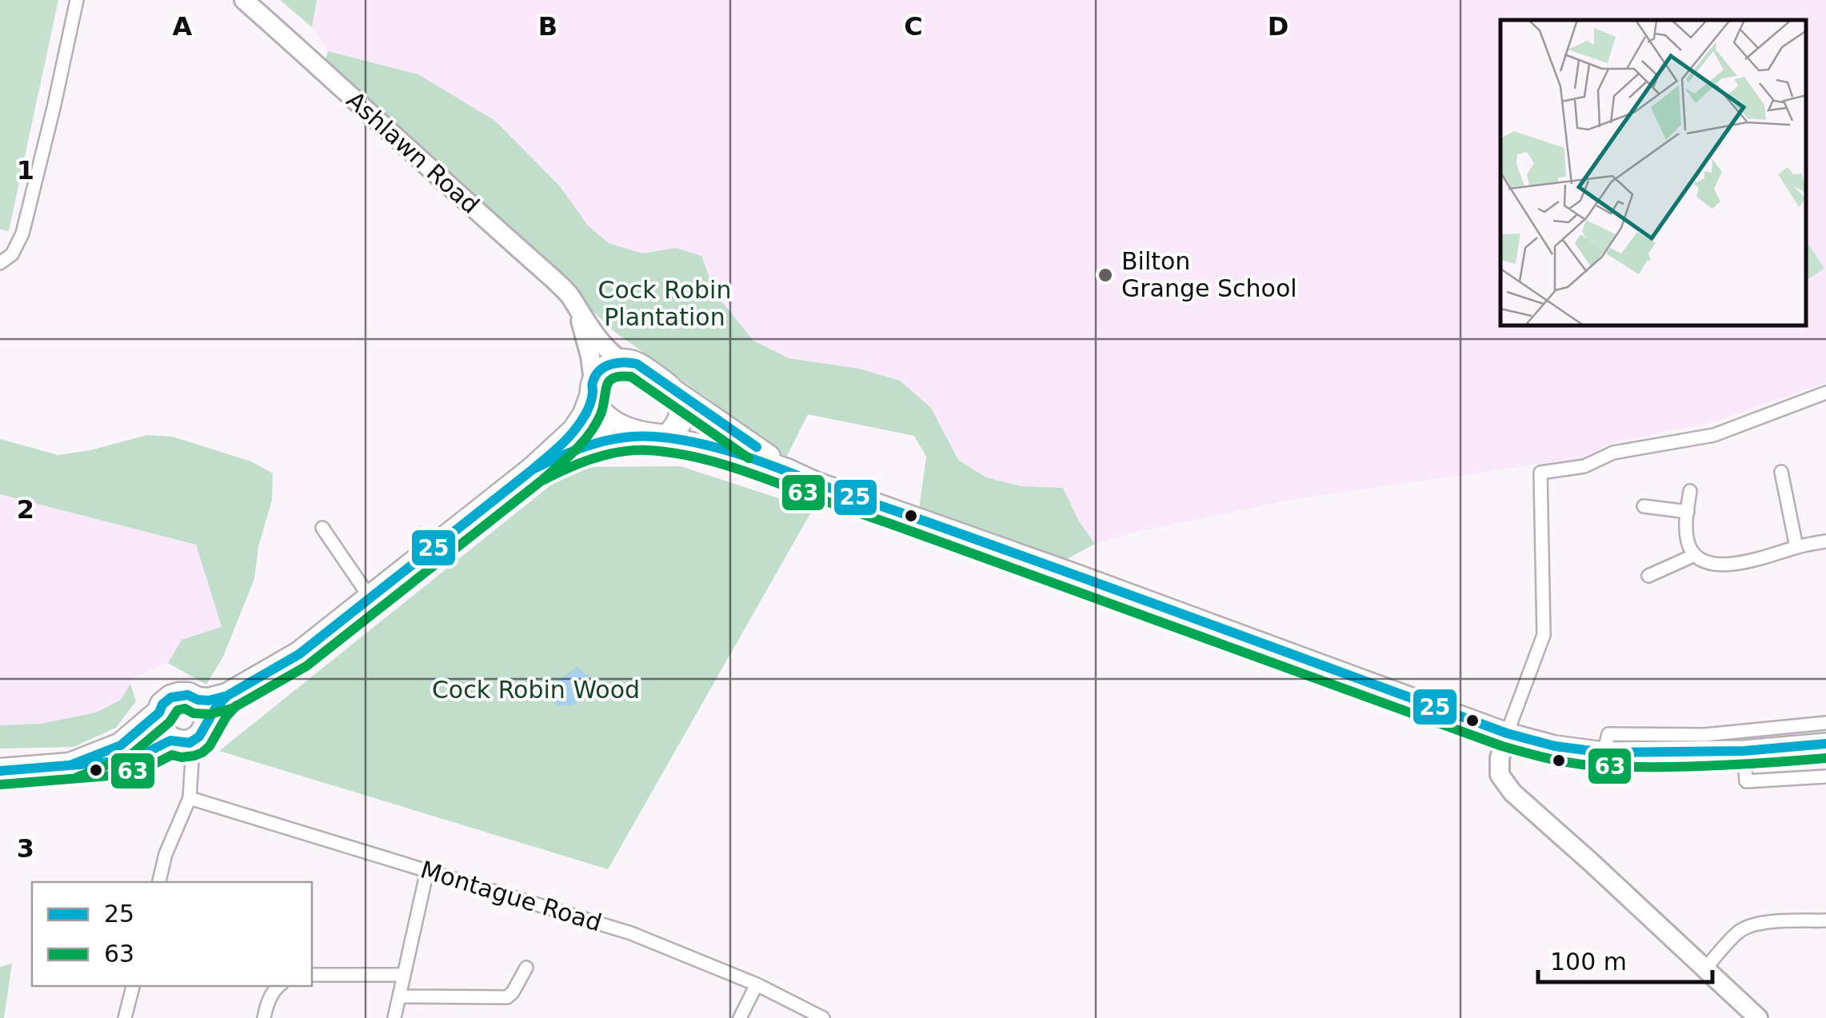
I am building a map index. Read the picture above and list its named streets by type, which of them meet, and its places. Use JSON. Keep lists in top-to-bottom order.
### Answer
{
  "streets": {
    "main road": ["Ashlawn Road"],
    "street": ["Montague Road"]
  },
  "parks": ["Cock Robin Plantation", "Cock Robin Wood"],
  "places": ["Bilton Grange School"],
  "lines": ["transit line 25", "transit line 63"],
  "legend": ["25", "63"],
  "scale_bar": "100 m",
  "grid": {
    "columns": [
      "A",
      "B",
      "C",
      "D"
    ],
    "rows": ["1", "2", "3"]
  }
}
